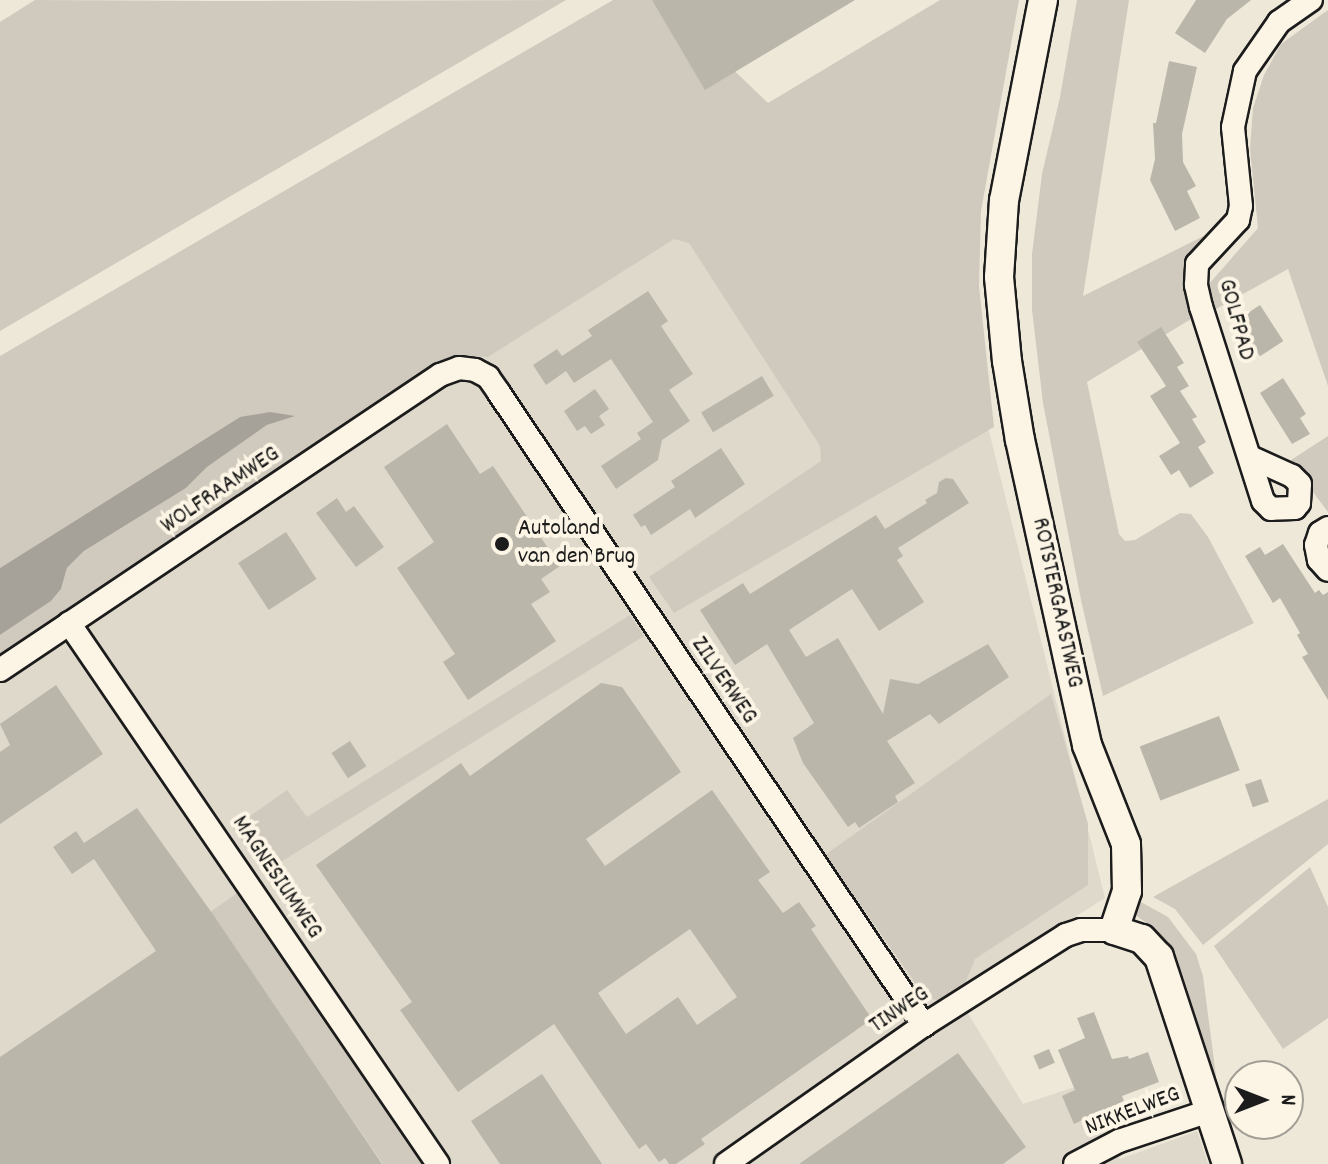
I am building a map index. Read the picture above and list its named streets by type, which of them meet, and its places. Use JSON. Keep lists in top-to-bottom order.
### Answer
{
  "streets": {
    "street": [
      "GOLFPAD",
      "WOLFRAAMWEG",
      "ROTSTERGAASTWEG",
      "ZILVERWEG",
      "MAGNESIUMWEG",
      "TINWEG",
      "NIKKELWEG"
    ]
  },
  "crossings": [
    ["WOLFRAAMWEG", "ZILVERWEG"],
    ["WOLFRAAMWEG", "MAGNESIUMWEG"],
    ["ROTSTERGAASTWEG", "TINWEG"],
    ["ZILVERWEG", "TINWEG"]
  ],
  "places": ["Autoland van den Brug"],
  "north": "right"
}
